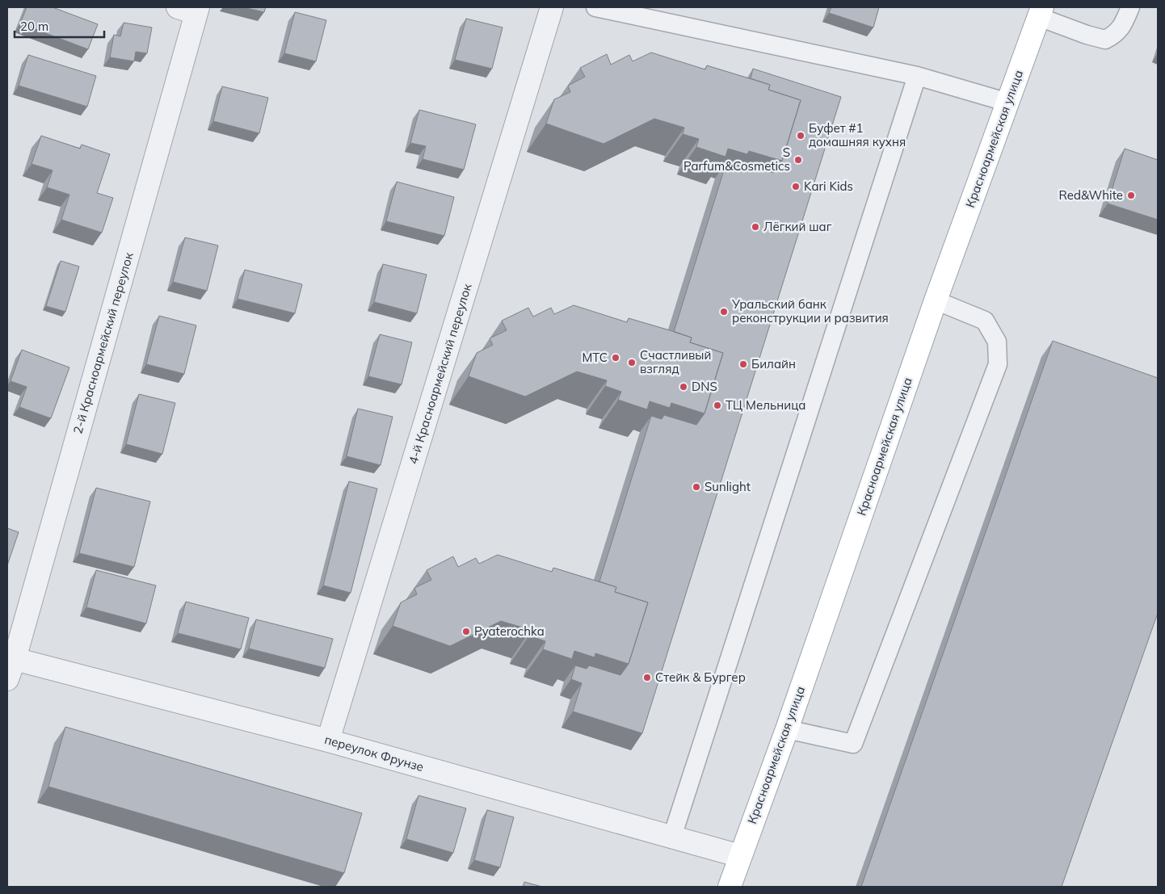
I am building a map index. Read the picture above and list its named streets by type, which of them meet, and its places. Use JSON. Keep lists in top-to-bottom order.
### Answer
{
  "streets": {
    "main road": ["Красноармейская улица"],
    "street": ["2-й Красноармейский переулок", "4-й Красноармейский переулок", "переулок Фрунзе"]
  },
  "crossings": [
    ["Красноармейская улица", "переулок Фрунзе"],
    ["2-й Красноармейский переулок", "переулок Фрунзе"],
    ["4-й Красноармейский переулок", "переулок Фрунзе"]
  ],
  "places": [
    "Буфет #1 домашняя кухня",
    "S Parfum&Cosmetics",
    "Kari Kids",
    "Red&White",
    "Лёгкий шаг",
    "Уральский банк реконструкции и развития",
    "МТС",
    "Счастливый взгляд",
    "Билайн",
    "DNS",
    "ТЦ Мельница",
    "Sunlight",
    "Pyaterochka",
    "Стейк & Бургер"
  ],
  "scale_bar": "20 m"
}
